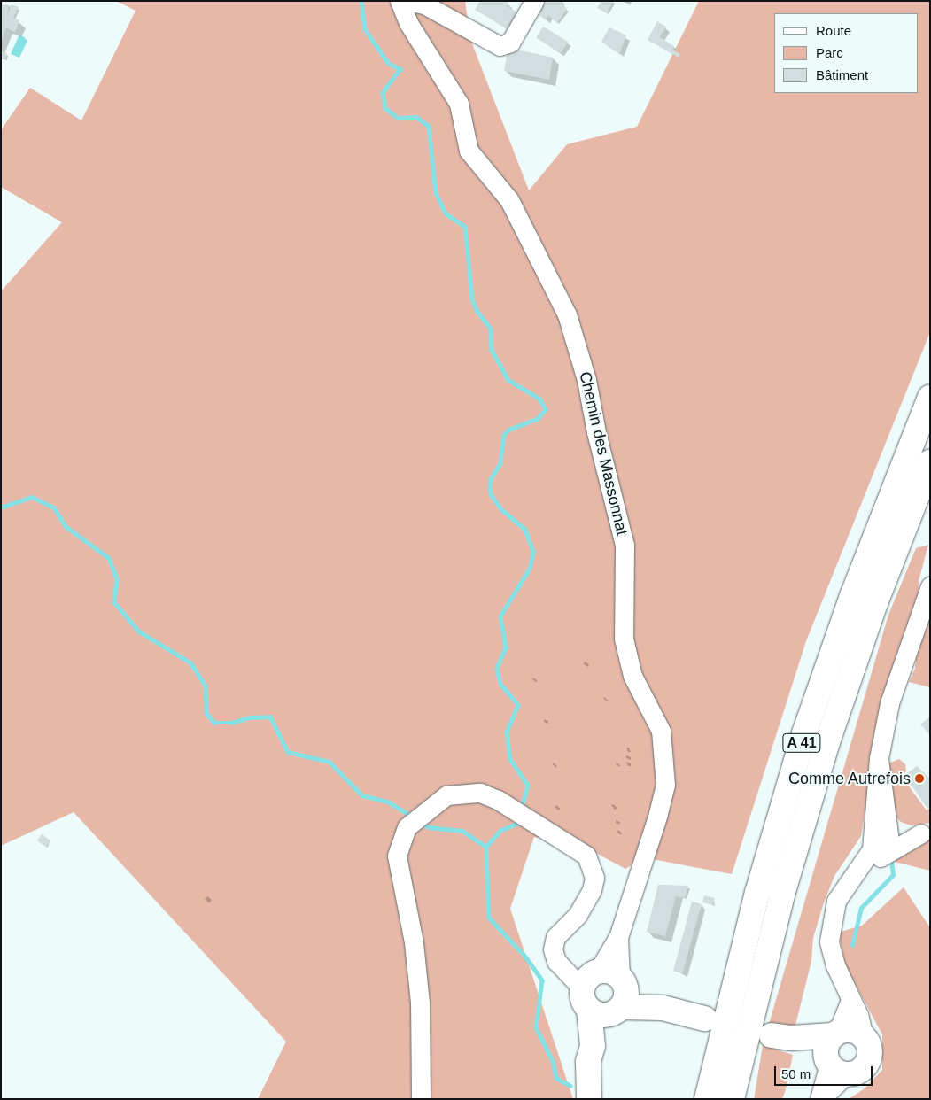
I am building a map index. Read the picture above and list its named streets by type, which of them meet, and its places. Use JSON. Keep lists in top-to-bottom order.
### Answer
{
  "streets": {
    "main road": ["A 41"],
    "street": ["Chemin des Massonnat"]
  },
  "places": ["Comme Autrefois"],
  "legend": ["Route", "Parc", "Bâtiment"],
  "scale_bar": "50 m"
}
